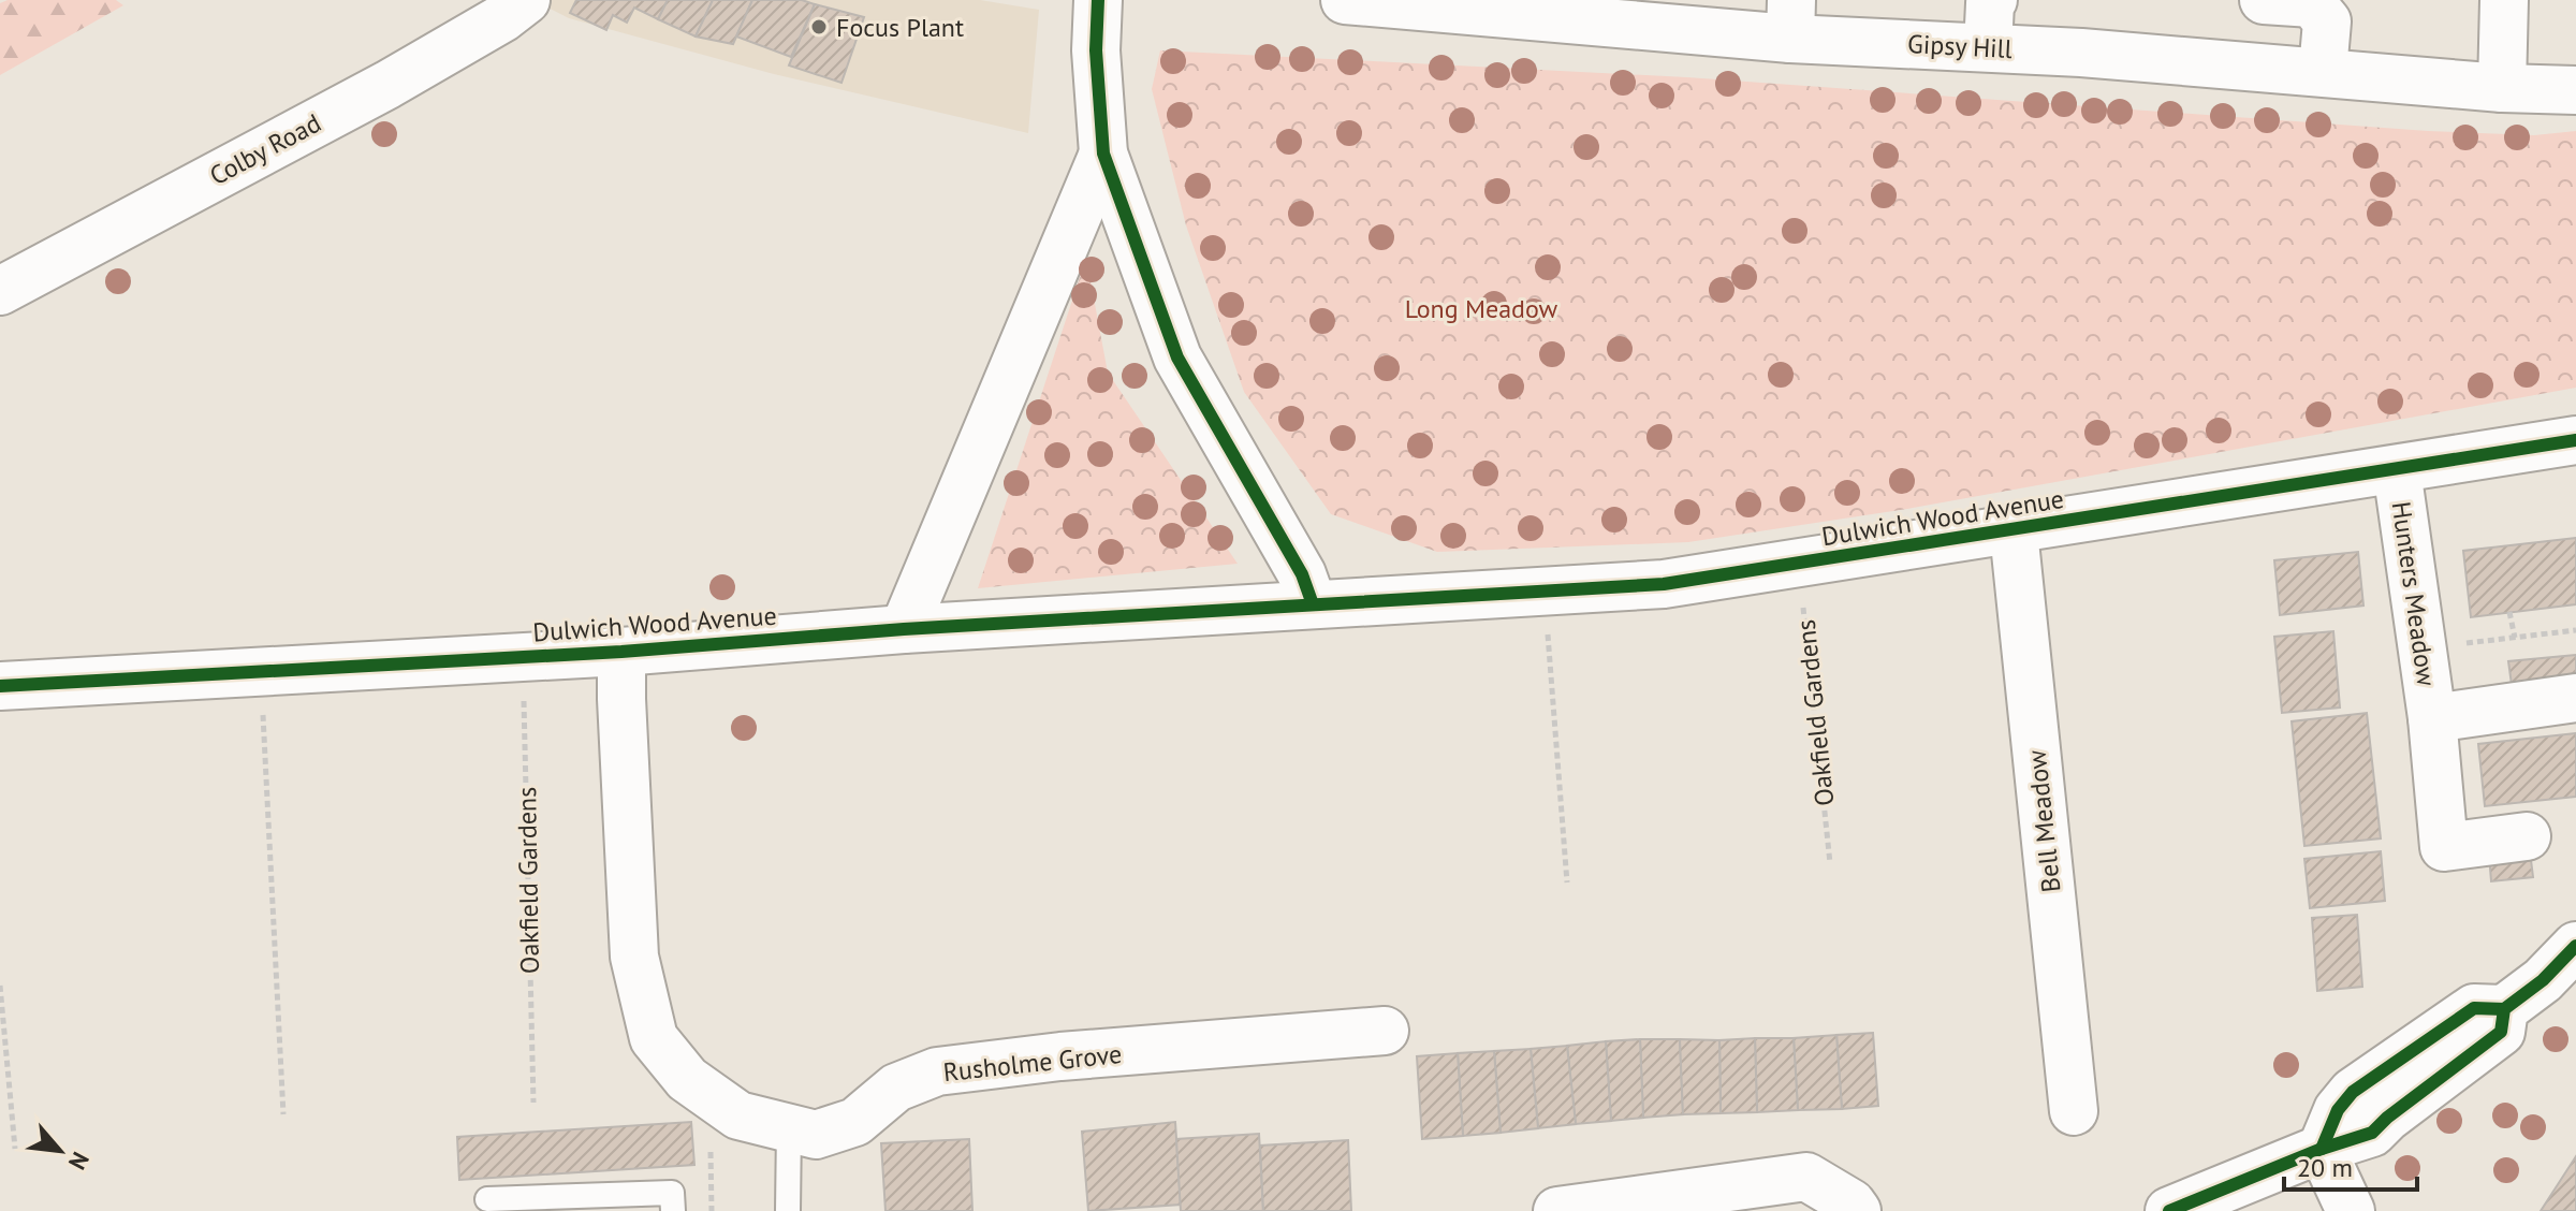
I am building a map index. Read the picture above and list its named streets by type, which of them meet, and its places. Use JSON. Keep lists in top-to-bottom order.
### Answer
{
  "streets": {
    "street": [
      "Gipsy Hill",
      "Colby Road",
      "Dulwich Wood Avenue",
      "Hunters Meadow",
      "Bell Meadow",
      "Rusholme Grove"
    ],
    "path": ["Oakfield Gardens"]
  },
  "crossings": [
    ["Dulwich Wood Avenue", "Hunters Meadow"],
    ["Dulwich Wood Avenue", "Oakfield Gardens"],
    ["Dulwich Wood Avenue", "Bell Meadow"],
    ["Dulwich Wood Avenue", "Rusholme Grove"]
  ],
  "parks": ["Long Meadow"],
  "places": ["Focus Plant"],
  "scale_bar": "20 m",
  "north": "bottom right"
}
